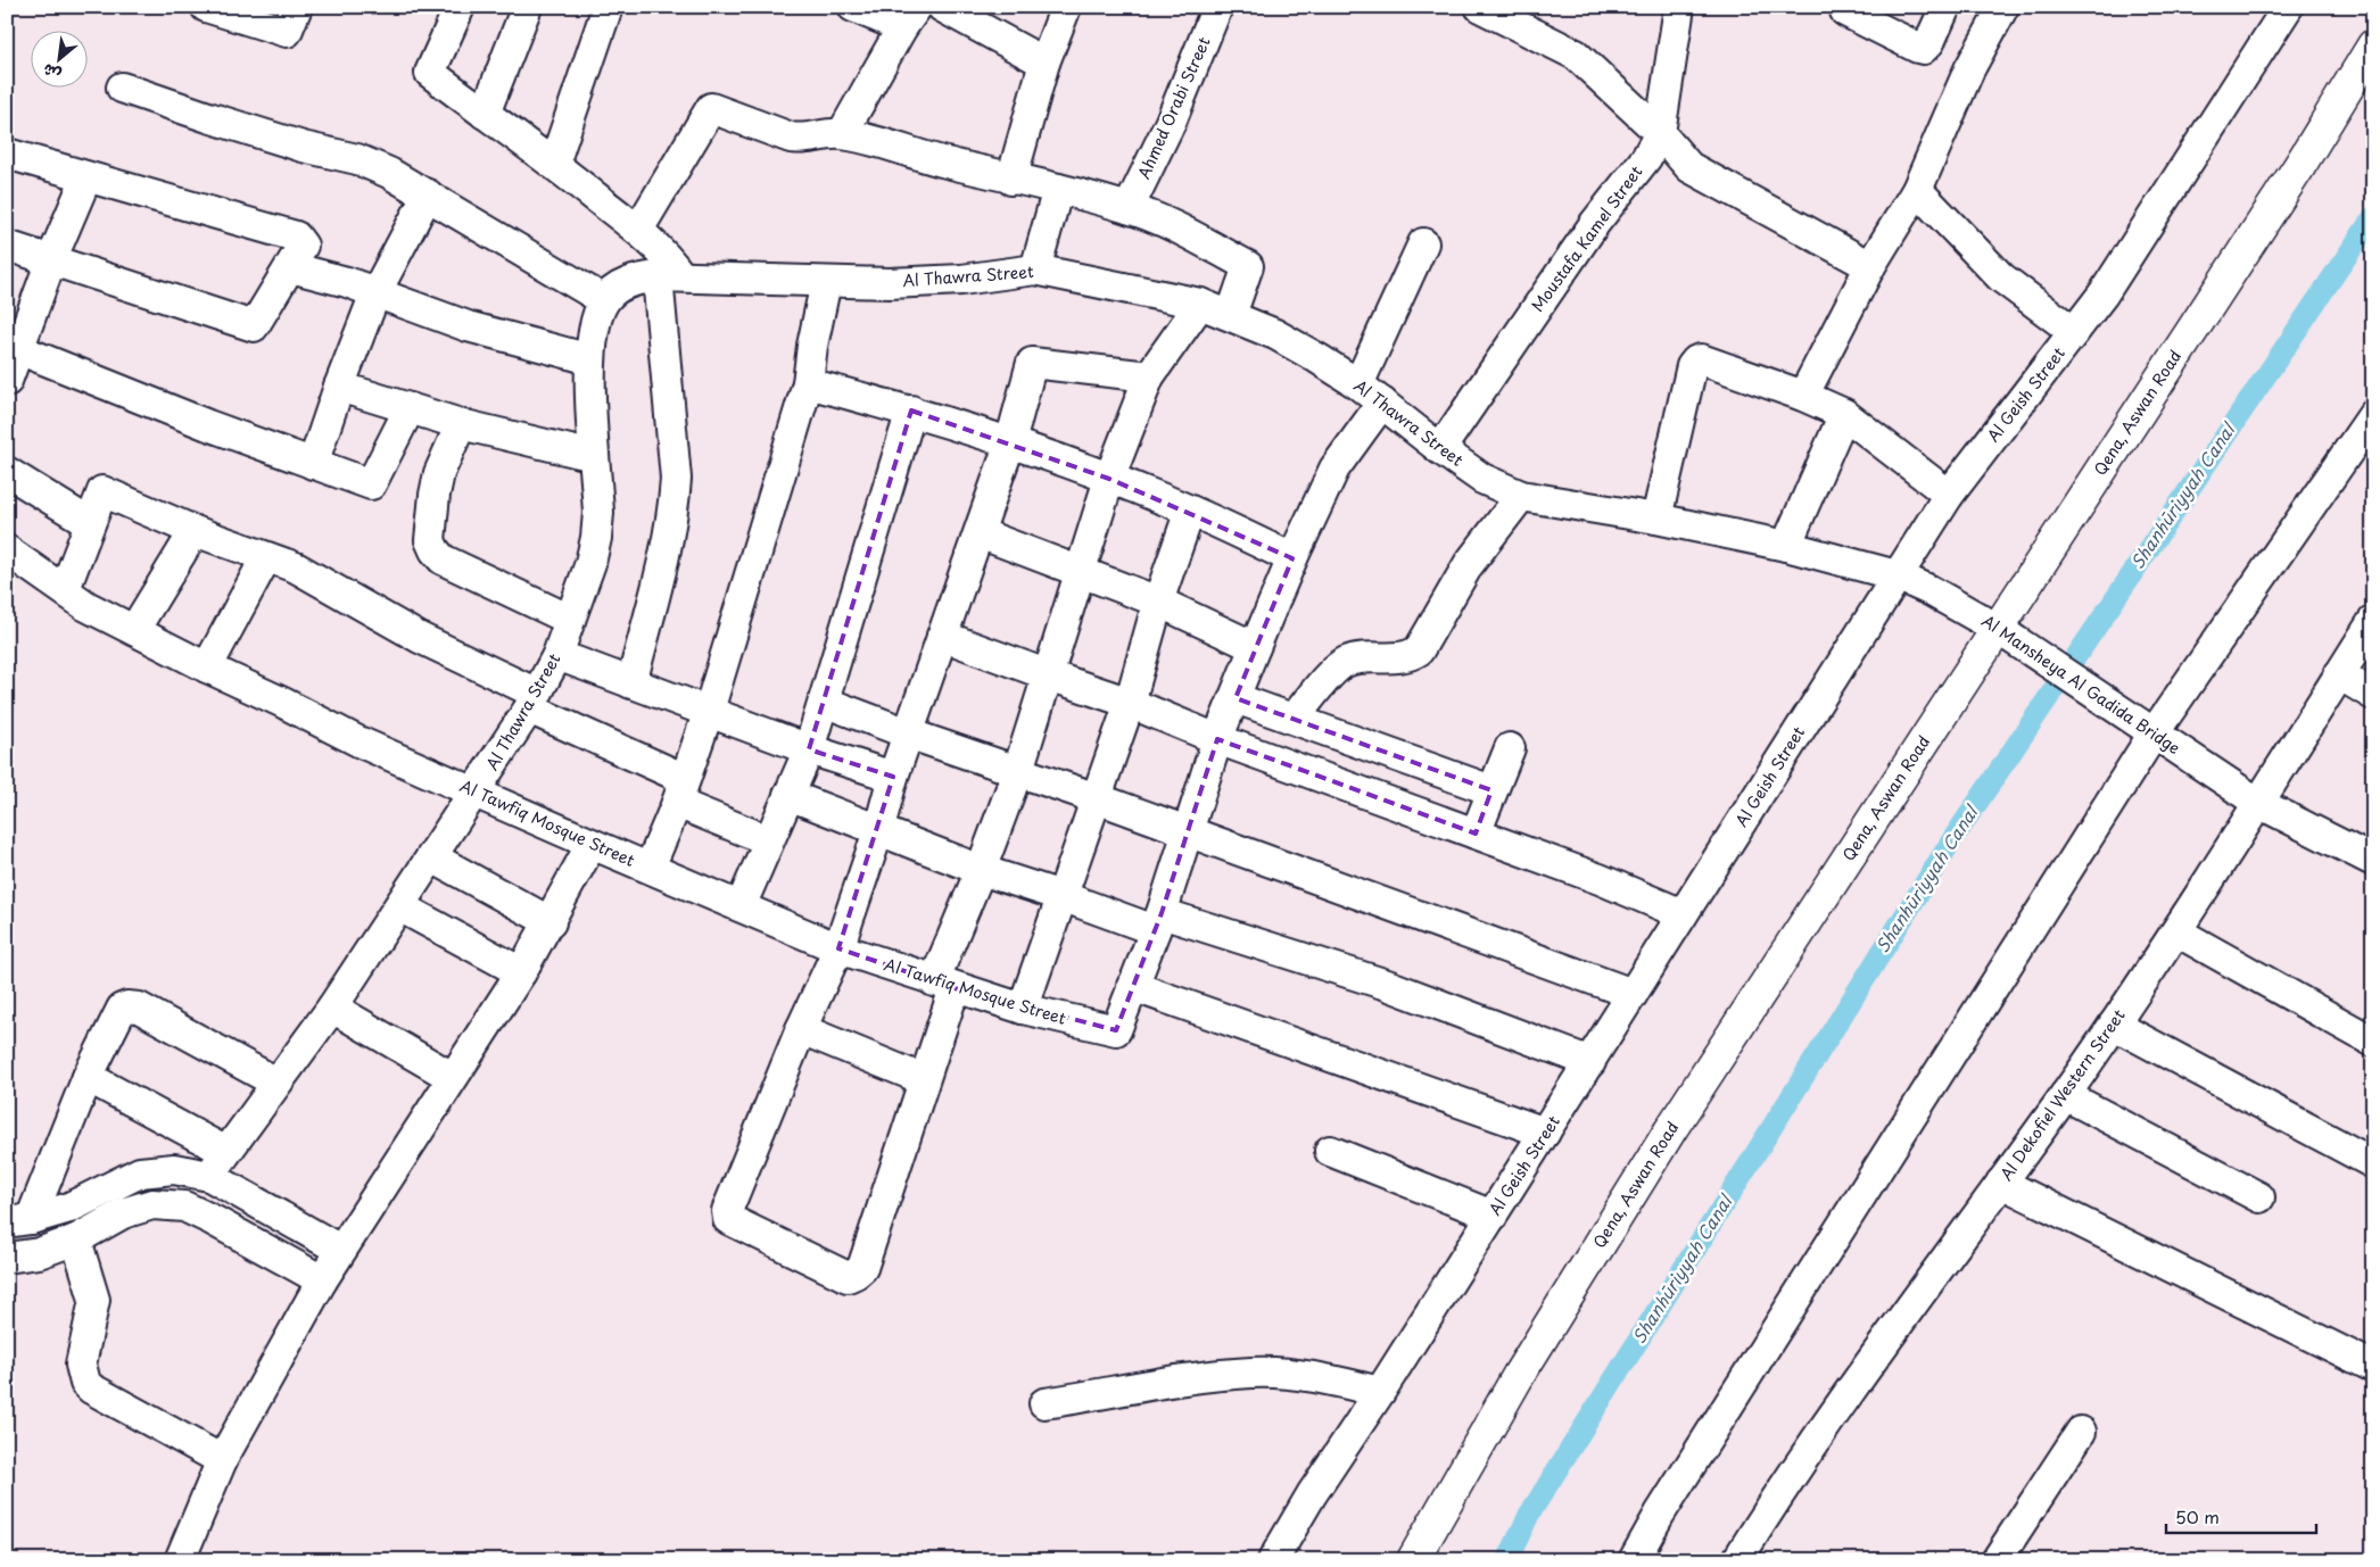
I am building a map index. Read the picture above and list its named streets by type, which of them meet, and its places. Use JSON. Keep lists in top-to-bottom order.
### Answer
{
  "streets": {
    "highway": ["Qena, Aswan Road"],
    "street": [
      "Ahmed Orabi Street",
      "Moustafa Kamel Street",
      "Al Thawra Street",
      "Al Geish Street",
      "Al Mansheya Al Gadida Bridge",
      "Al Tawfiq Mosque Street",
      "Al Dekofiel Western Street"
    ]
  },
  "crossings": [
    ["Moustafa Kamel Street", "Al Thawra Street"],
    ["Al Thawra Street", "Al Geish Street"],
    ["Al Thawra Street", "Al Mansheya Al Gadida Bridge"],
    ["Al Thawra Street", "Al Tawfiq Mosque Street"],
    ["Al Geish Street", "Al Mansheya Al Gadida Bridge"],
    ["Qena, Aswan Road", "Al Mansheya Al Gadida Bridge"],
    ["Al Mansheya Al Gadida Bridge", "Al Dekofiel Western Street"]
  ],
  "water": ["Shanhūriyyah Canal"],
  "scale_bar": "50 m",
  "north": "bottom left"
}
